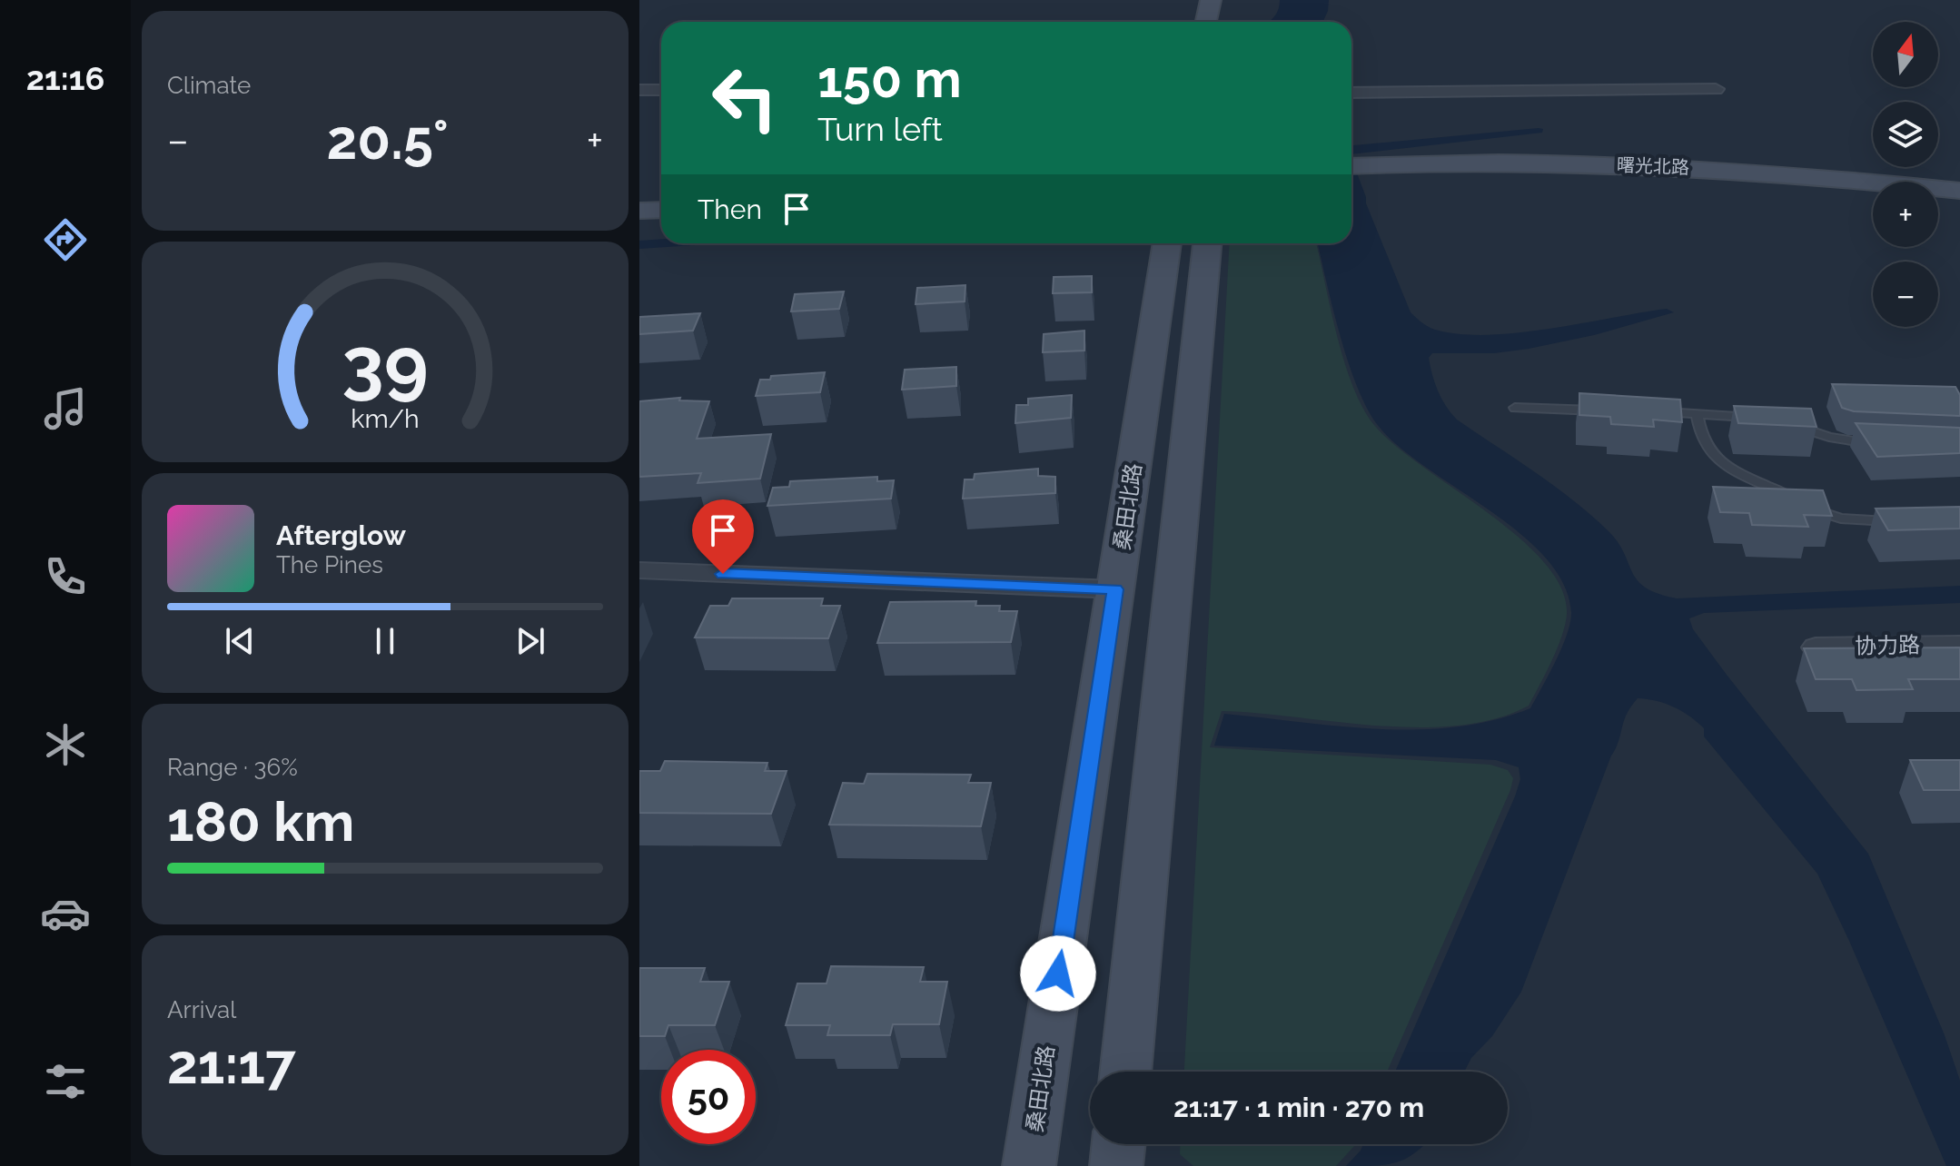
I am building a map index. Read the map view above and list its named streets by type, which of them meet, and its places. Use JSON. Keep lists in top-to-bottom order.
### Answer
{
  "streets": {
    "main road": ["曙光北路", "桑田北路"],
    "street": ["协力路"]
  },
  "north": "top",
  "page": {
    "tabs": "21:16",
    "tile": [
      "Climate",
      ["Range · 36%", "180 km"],
      ["Arrival", "21:17"]
    ],
    "map_buttons": ["+", "−"],
    "turn": ["150 m", "Turn left"],
    "heat": ["−", "20.5°", "+"],
    "then": "Then",
    "song": ["Afterglow", "The Pines"],
    "limit": "50",
    "trip": "21:17 · 1 min · 270 m",
    "gauge": ["39", "km/h"]
  }
}
